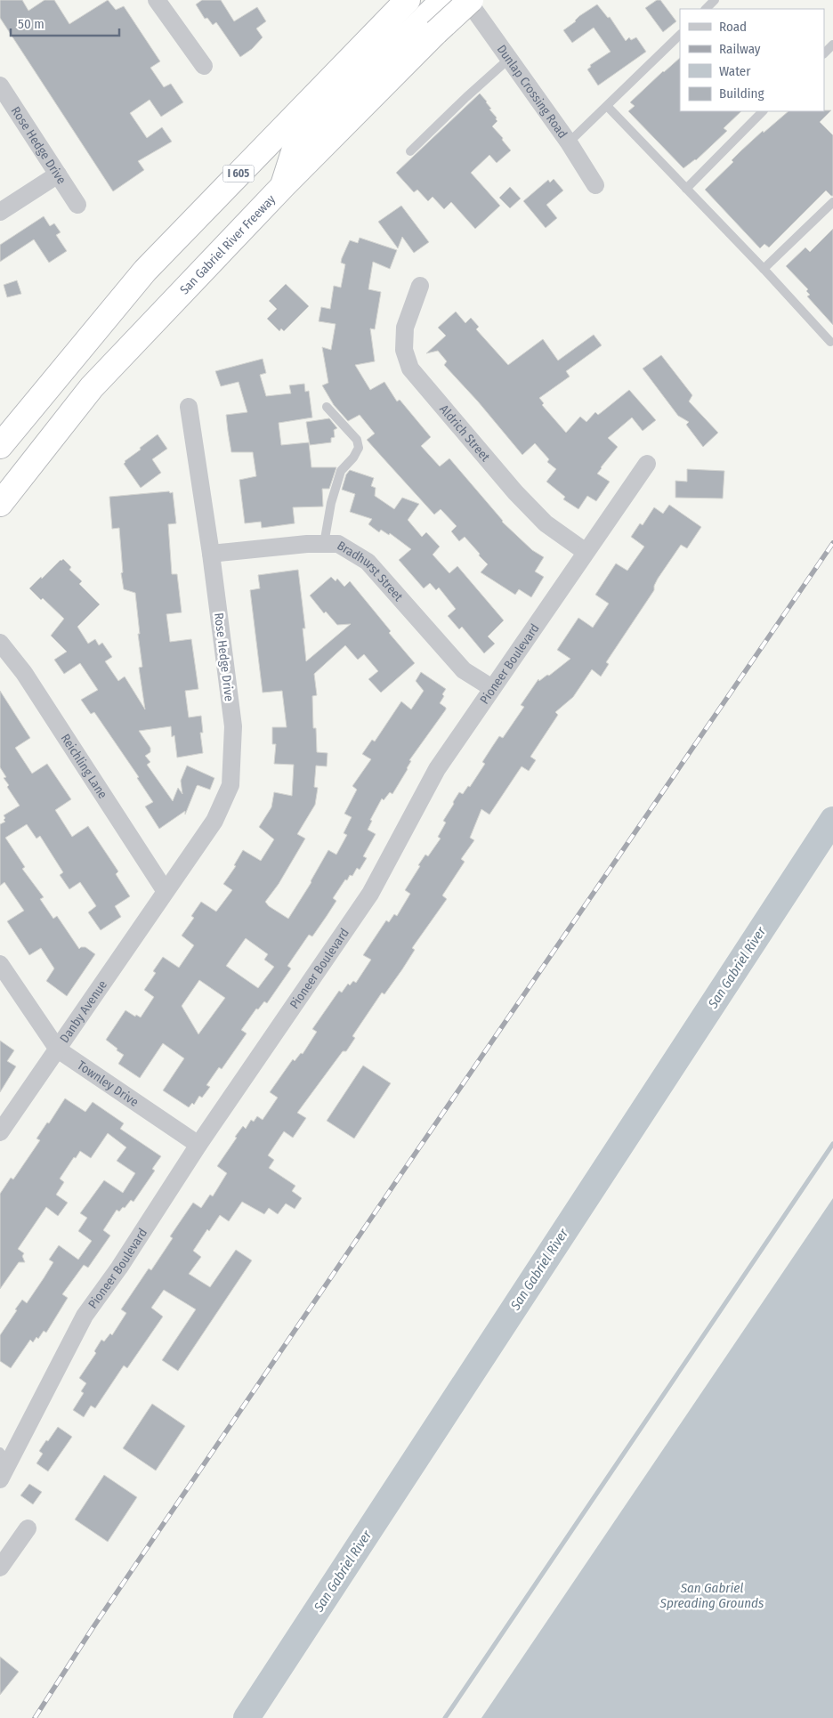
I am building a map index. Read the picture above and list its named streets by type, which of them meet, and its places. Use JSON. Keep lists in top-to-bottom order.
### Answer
{
  "streets": {
    "highway": ["I 605", "San Gabriel River Freeway"],
    "street": [
      "Dunlap Crossing Road",
      "Rose Hedge Drive",
      "Aldrich Street",
      "Bradhurst Street",
      "Pioneer Boulevard",
      "Reichling Lane",
      "Danby Avenue",
      "Townley Drive"
    ]
  },
  "crossings": [
    ["Dunlap Crossing Road", "San Gabriel River Freeway"],
    ["Rose Hedge Drive", "Bradhurst Street"],
    ["Rose Hedge Drive", "Reichling Lane"],
    ["Rose Hedge Drive", "Danby Avenue"],
    ["Aldrich Street", "Pioneer Boulevard"],
    ["Bradhurst Street", "Pioneer Boulevard"],
    ["Pioneer Boulevard", "Townley Drive"],
    ["Reichling Lane", "Danby Avenue"],
    ["Danby Avenue", "Townley Drive"]
  ],
  "water": ["San Gabriel River", "San Gabriel Spreading Grounds"],
  "legend": [
    "Road",
    "Railway",
    "Water",
    "Building"
  ],
  "scale_bar": "50 m"
}
